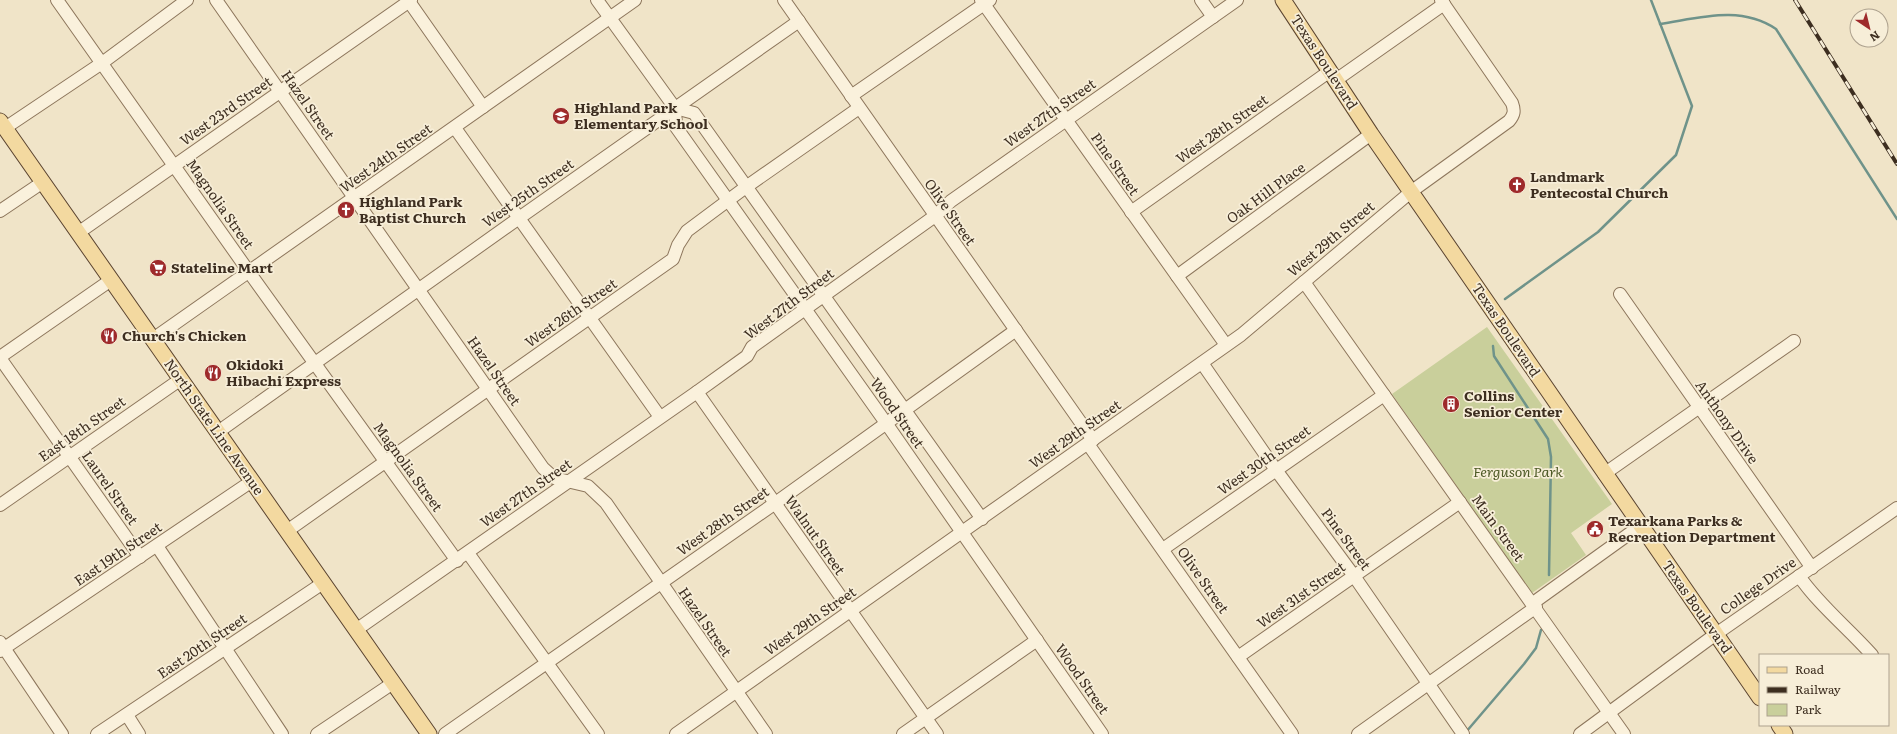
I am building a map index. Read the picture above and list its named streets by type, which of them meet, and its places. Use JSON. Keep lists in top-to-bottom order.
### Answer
{
  "streets": {
    "main road": ["Texas Boulevard", "North State Line Avenue"],
    "street": [
      "Hazel Street",
      "West 23rd Street",
      "West 27th Street",
      "West 28th Street",
      "West 24th Street",
      "Pine Street",
      "West 25th Street",
      "Oak Hill Place",
      "Magnolia Street",
      "Olive Street",
      "West 29th Street",
      "West 26th Street",
      "Wood Street",
      "Anthony Drive",
      "East 18th Street",
      "West 30th Street",
      "Laurel Street",
      "Main Street",
      "Walnut Street",
      "East 19th Street",
      "College Drive",
      "West 31st Street",
      "East 20th Street"
    ]
  },
  "crossings": [
    ["Texas Boulevard", "West 28th Street"],
    ["Texas Boulevard", "Oak Hill Place"],
    ["Texas Boulevard", "West 29th Street"],
    ["Texas Boulevard", "College Drive"],
    ["Hazel Street", "West 23rd Street"],
    ["Hazel Street", "West 27th Street"],
    ["Hazel Street", "West 28th Street"],
    ["Hazel Street", "West 24th Street"],
    ["Hazel Street", "West 25th Street"],
    ["Hazel Street", "West 29th Street"],
    ["Hazel Street", "West 26th Street"],
    ["West 23rd Street", "Magnolia Street"],
    ["West 23rd Street", "North State Line Avenue"],
    ["West 27th Street", "Pine Street"],
    ["West 27th Street", "Magnolia Street"],
    ["West 27th Street", "Olive Street"],
    ["West 27th Street", "Wood Street"],
    ["West 27th Street", "North State Line Avenue"],
    ["West 27th Street", "Walnut Street"],
    ["West 28th Street", "Pine Street"],
    ["West 28th Street", "Olive Street"],
    ["West 28th Street", "West 29th Street"],
    ["West 28th Street", "Wood Street"],
    ["West 28th Street", "Walnut Street"],
    ["West 24th Street", "Magnolia Street"],
    ["West 24th Street", "North State Line Avenue"],
    ["Pine Street", "Oak Hill Place"],
    ["Pine Street", "West 29th Street"],
    ["Pine Street", "West 30th Street"],
    ["Pine Street", "West 31st Street"],
    ["West 25th Street", "Magnolia Street"],
    ["West 25th Street", "Olive Street"],
    ["West 25th Street", "Wood Street"],
    ["West 25th Street", "North State Line Avenue"],
    ["Magnolia Street", "West 26th Street"],
    ["Olive Street", "West 29th Street"],
    ["Olive Street", "West 26th Street"],
    ["Olive Street", "West 30th Street"],
    ["Olive Street", "West 31st Street"],
    ["West 29th Street", "Wood Street"],
    ["West 29th Street", "Main Street"],
    ["West 29th Street", "Walnut Street"],
    ["West 26th Street", "Wood Street"],
    ["West 26th Street", "North State Line Avenue"],
    ["Anthony Drive", "College Drive"],
    ["North State Line Avenue", "East 18th Street"],
    ["North State Line Avenue", "East 19th Street"],
    ["North State Line Avenue", "East 20th Street"],
    ["East 18th Street", "Laurel Street"],
    ["West 30th Street", "Main Street"],
    ["Laurel Street", "East 19th Street"],
    ["Main Street", "College Drive"],
    ["Main Street", "West 31st Street"]
  ],
  "parks": ["Ferguson Park"],
  "places": {
    "school or university": ["Highland Park Elementary School"],
    "church": ["Landmark Pentecostal Church", "Highland Park Baptist Church"],
    "supermarket": ["Stateline Mart"],
    "restaurant": ["Church's Chicken", "Okidoki Hibachi Express"],
    "building": ["Collins Senior Center"],
    "public building": ["Texarkana Parks & Recreation Department"]
  },
  "legend": ["Road", "Railway", "Park"],
  "north": "bottom right"
}
